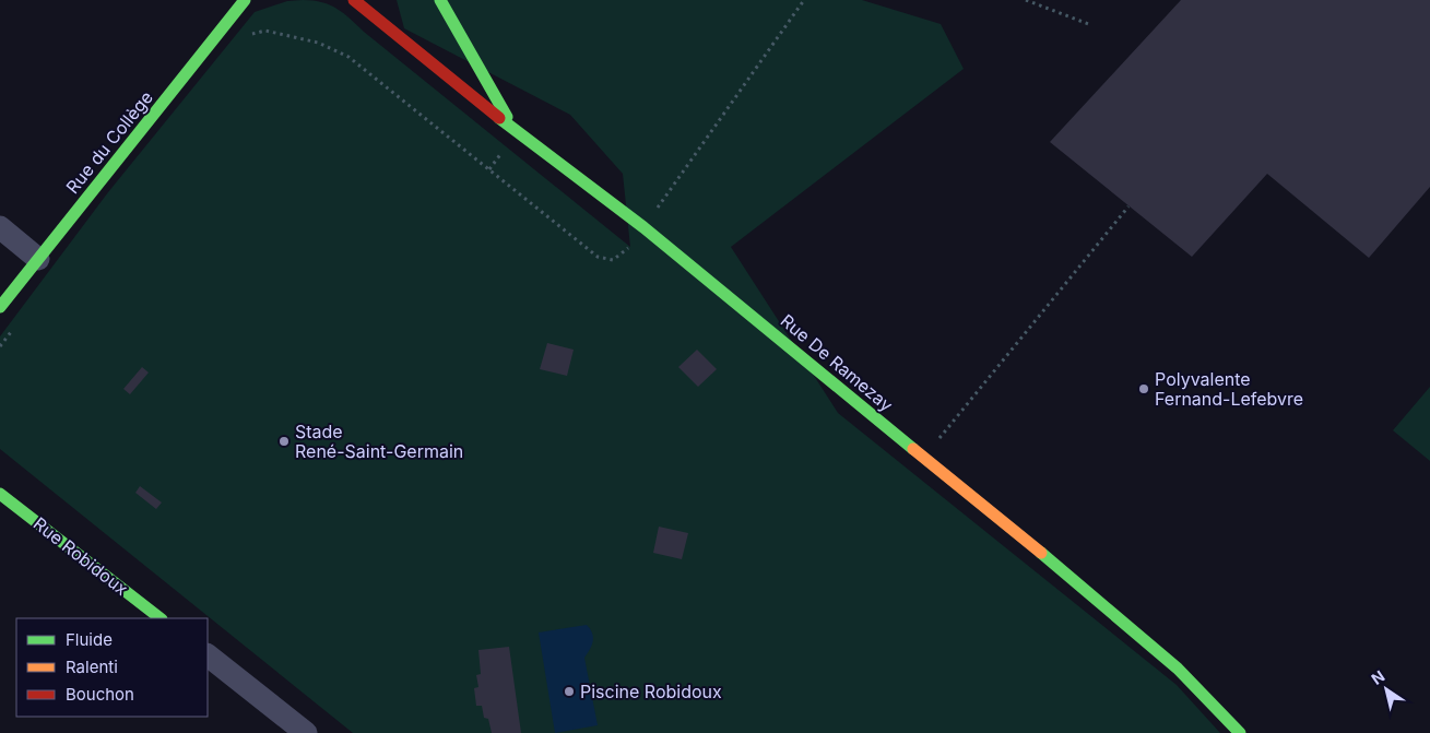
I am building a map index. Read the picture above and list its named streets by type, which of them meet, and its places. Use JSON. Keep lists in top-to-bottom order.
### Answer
{
  "streets": {
    "street": ["Rue du Collège", "Rue De Ramezay", "Rue Robidoux"]
  },
  "places": ["Polyvalente Fernand-Lefebvre", "Stade René-Saint-Germain", "Piscine Robidoux"],
  "legend": ["Fluide", "Ralenti", "Bouchon"],
  "north": "top left"
}
